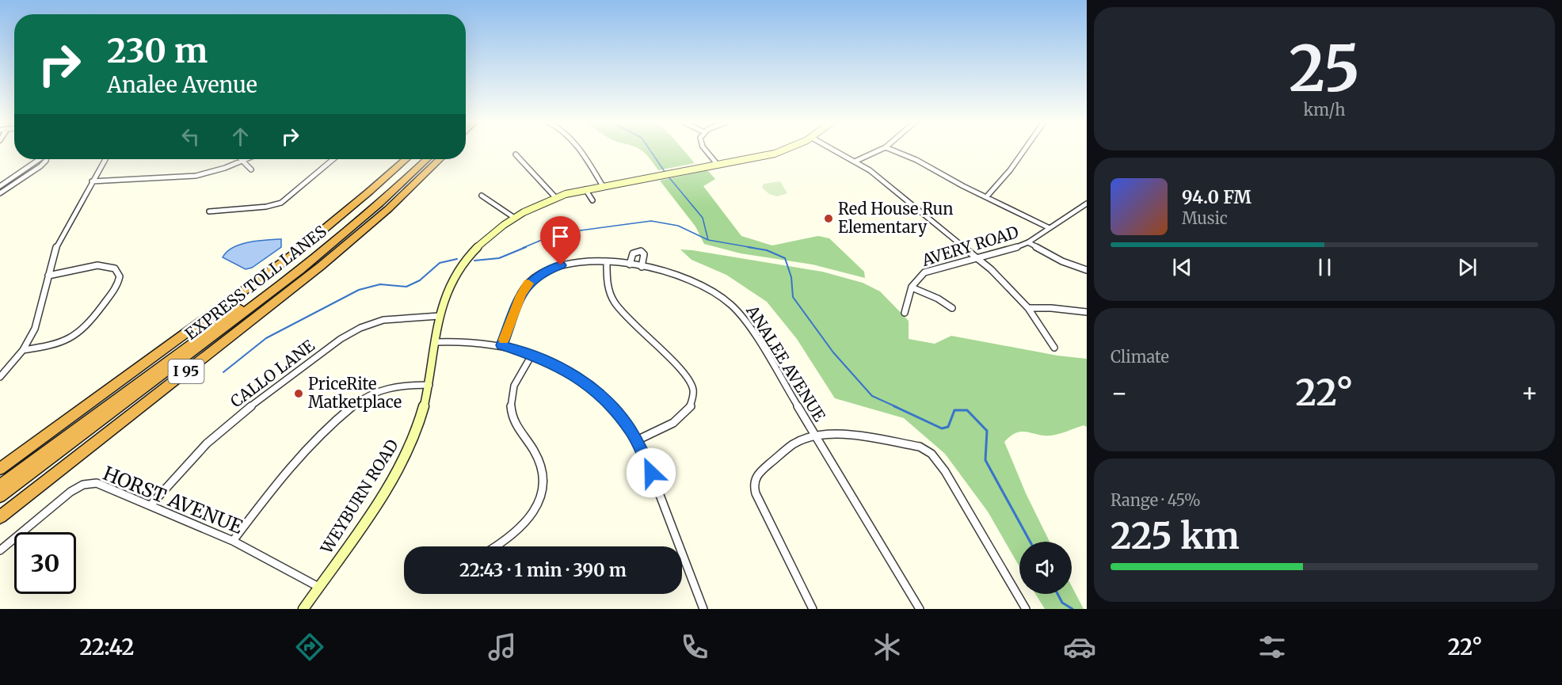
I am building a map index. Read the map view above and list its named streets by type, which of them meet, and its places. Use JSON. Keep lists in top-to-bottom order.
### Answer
{
  "streets": {
    "highway": ["EXPRESS TOLL LANES", "I 95"],
    "street": [
      "AVERY ROAD",
      "ANALEE AVENUE",
      "CALLO LANE",
      "WEYBURN ROAD",
      "HORST AVENUE"
    ]
  },
  "crossings": [
    ["CALLO LANE", "WEYBURN ROAD"],
    ["CALLO LANE", "HORST AVENUE"],
    ["WEYBURN ROAD", "HORST AVENUE"]
  ],
  "places": ["Red House Run Elementary", "PriceRite Matketplace"],
  "page": {
    "tile": [
      ["25", "km/h"],
      "Climate",
      ["Range · 45%", "225 km"]
    ],
    "turn": ["230 m", "Analee Avenue"],
    "song": ["94.0 FM", "Music"],
    "heat": ["−", "22°", "+"],
    "limit": "30",
    "trip": "22:43 · 1 min · 390 m",
    "tabs": ["22:42", "22°"]
  }
}
